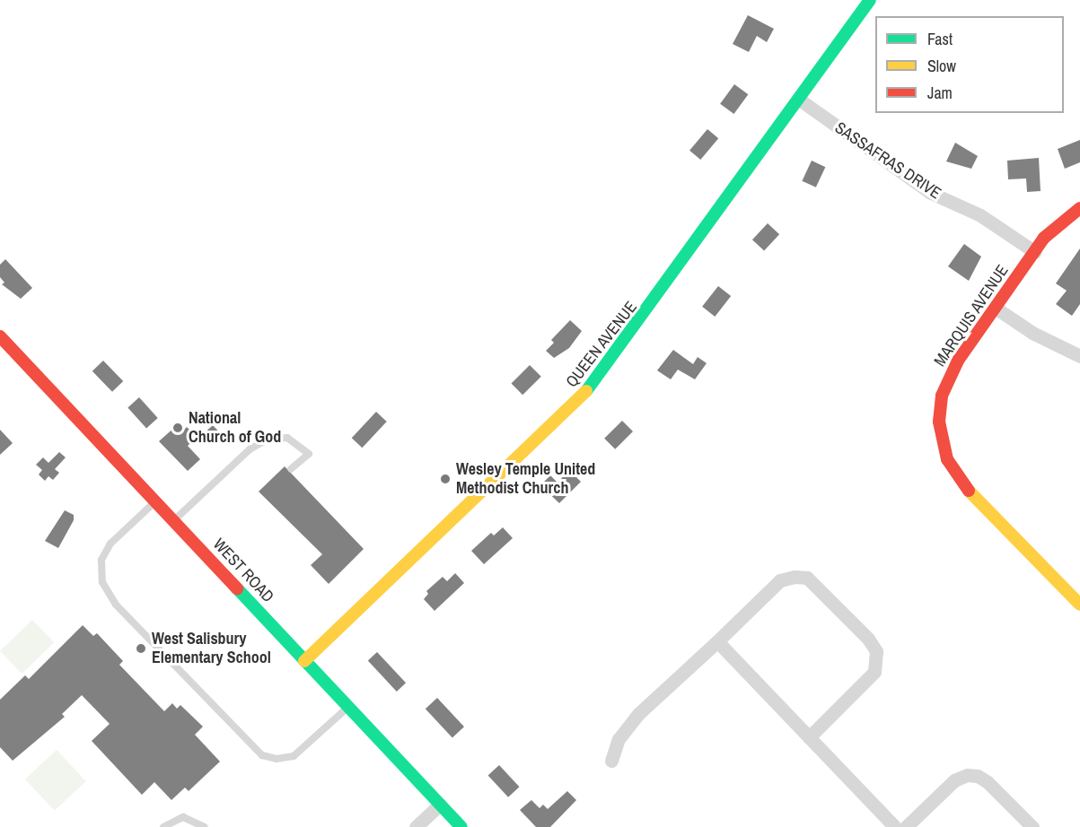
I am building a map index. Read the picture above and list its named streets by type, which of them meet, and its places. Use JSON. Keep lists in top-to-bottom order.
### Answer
{
  "streets": {
    "street": [
      "SASSAFRAS DRIVE",
      "MARQUIS AVENUE",
      "QUEEN AVENUE",
      "WEST ROAD"
    ]
  },
  "crossings": [
    ["SASSAFRAS DRIVE", "MARQUIS AVENUE"],
    ["SASSAFRAS DRIVE", "QUEEN AVENUE"],
    ["QUEEN AVENUE", "WEST ROAD"]
  ],
  "places": ["National Church of God", "Wesley Temple United Methodist Church", "West Salisbury Elementary School"],
  "legend": ["Fast", "Slow", "Jam"]
}
